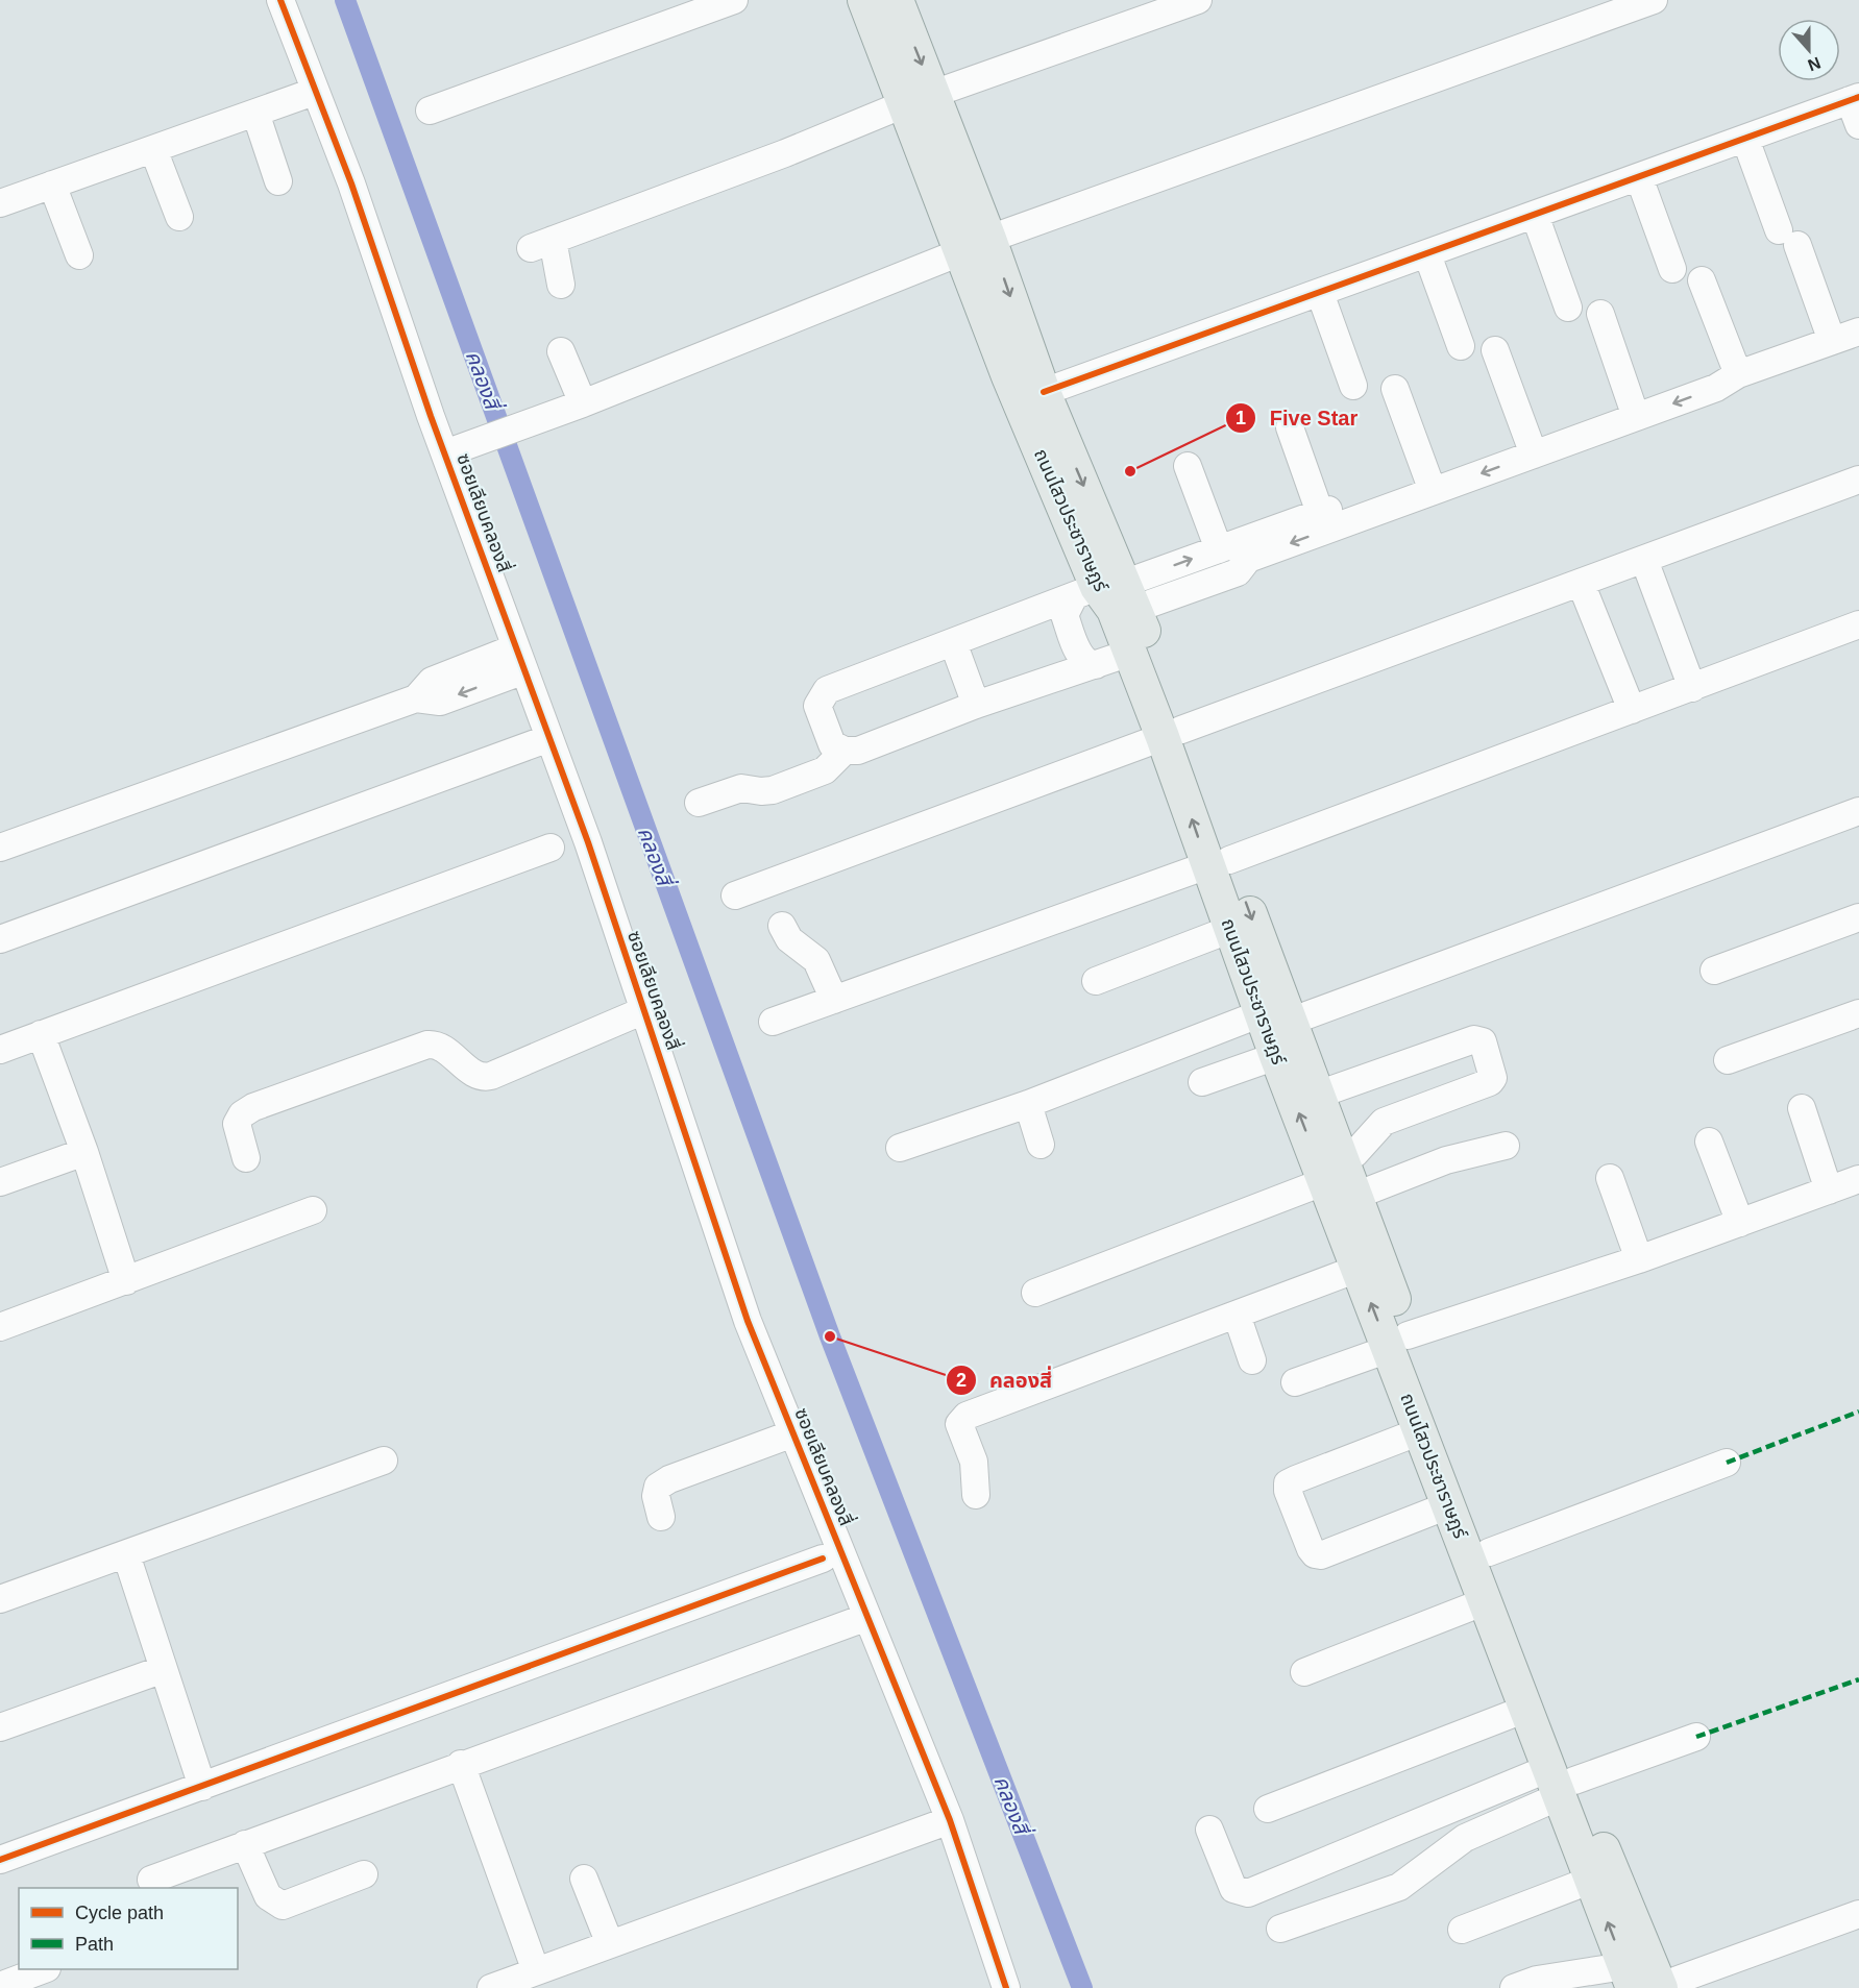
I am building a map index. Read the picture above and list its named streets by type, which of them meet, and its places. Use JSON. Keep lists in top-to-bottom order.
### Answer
{
  "streets": {
    "main road": ["ถนนไสวประชาราษฎร์"],
    "street": ["ซอยเลียบคลองสี่"]
  },
  "water": ["คลองสี่"],
  "places": ["Five Star", "คลองสี่"],
  "legend": ["Cycle path", "Path"],
  "north": "bottom"
}
